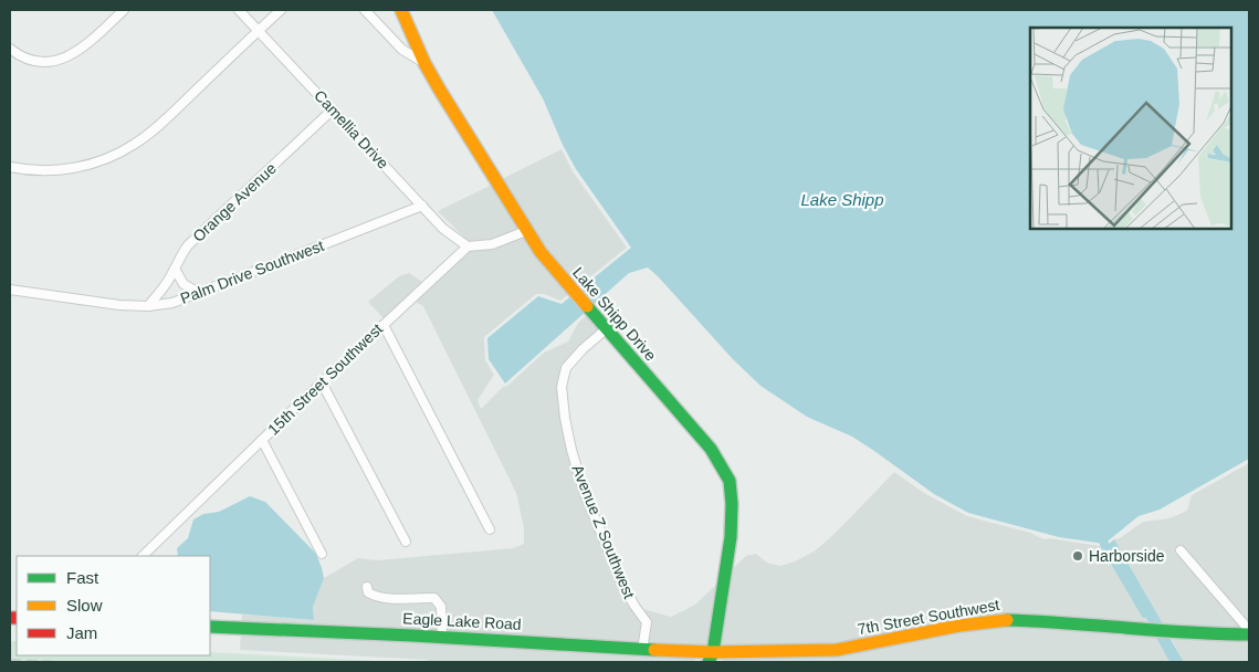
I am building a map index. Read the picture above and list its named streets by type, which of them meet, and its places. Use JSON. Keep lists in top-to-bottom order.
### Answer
{
  "streets": {
    "street": [
      "Camellia Drive",
      "Orange Avenue",
      "Palm Drive Southwest",
      "Lake Shipp Drive",
      "15th Street Southwest",
      "Avenue Z Southwest",
      "7th Street Southwest",
      "Eagle Lake Road"
    ]
  },
  "crossings": [
    ["Camellia Drive", "Orange Avenue"],
    ["Camellia Drive", "Palm Drive Southwest"],
    ["Camellia Drive", "15th Street Southwest"],
    ["Orange Avenue", "Palm Drive Southwest"],
    ["Lake Shipp Drive", "Avenue Z Southwest"],
    ["Lake Shipp Drive", "7th Street Southwest"],
    ["Lake Shipp Drive", "Eagle Lake Road"],
    ["Avenue Z Southwest", "Eagle Lake Road"],
    ["7th Street Southwest", "Eagle Lake Road"]
  ],
  "water": ["Lake Shipp"],
  "places": ["Harborside"],
  "legend": ["Fast", "Slow", "Jam"]
}
